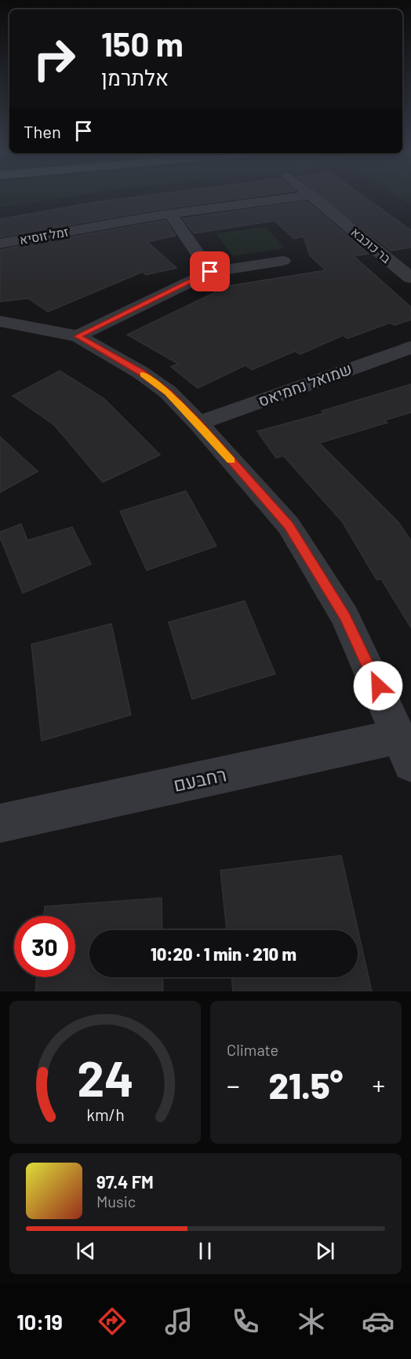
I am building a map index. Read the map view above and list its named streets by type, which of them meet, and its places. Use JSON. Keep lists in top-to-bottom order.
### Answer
{
  "streets": {
    "street": [
      "זמל זוסיא",
      "בר כוכבא",
      "שמואל נחמיאס",
      "רחבעם"
    ]
  },
  "page": {
    "turn": ["150 m", "אלתרמן"],
    "then": "Then",
    "limit": "30",
    "trip": "10:20 · 1 min · 210 m",
    "tile": "Climate",
    "heat": ["−", "21.5°", "+"],
    "song": ["97.4 FM", "Music"],
    "tabs": "10:19",
    "gauge": ["24", "km/h"]
  }
}
